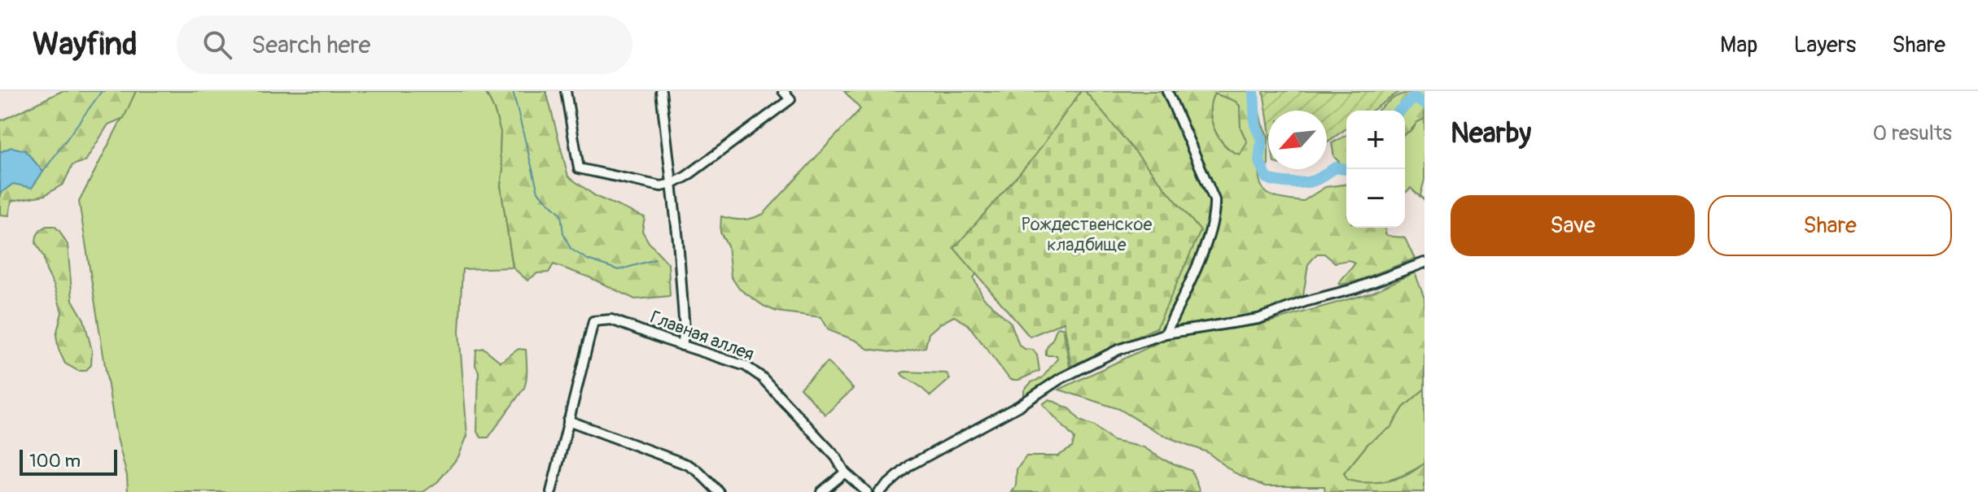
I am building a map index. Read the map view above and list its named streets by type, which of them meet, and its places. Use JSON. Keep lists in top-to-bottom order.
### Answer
{
  "streets": {
    "street": ["Главная аллея"]
  },
  "parks": ["Рождественское кладбище"],
  "scale_bar": "100 m",
  "north": "bottom left",
  "page": {
    "header": "Wayfind",
    "search": "Search here",
    "nav": ["Map", "Layers", "Share"],
    "heading": ["Nearby", "0 results"],
    "map_buttons": ["+", "−"],
    "buttons": ["Save", "Share"],
    "scale": "100 m"
  }
}
